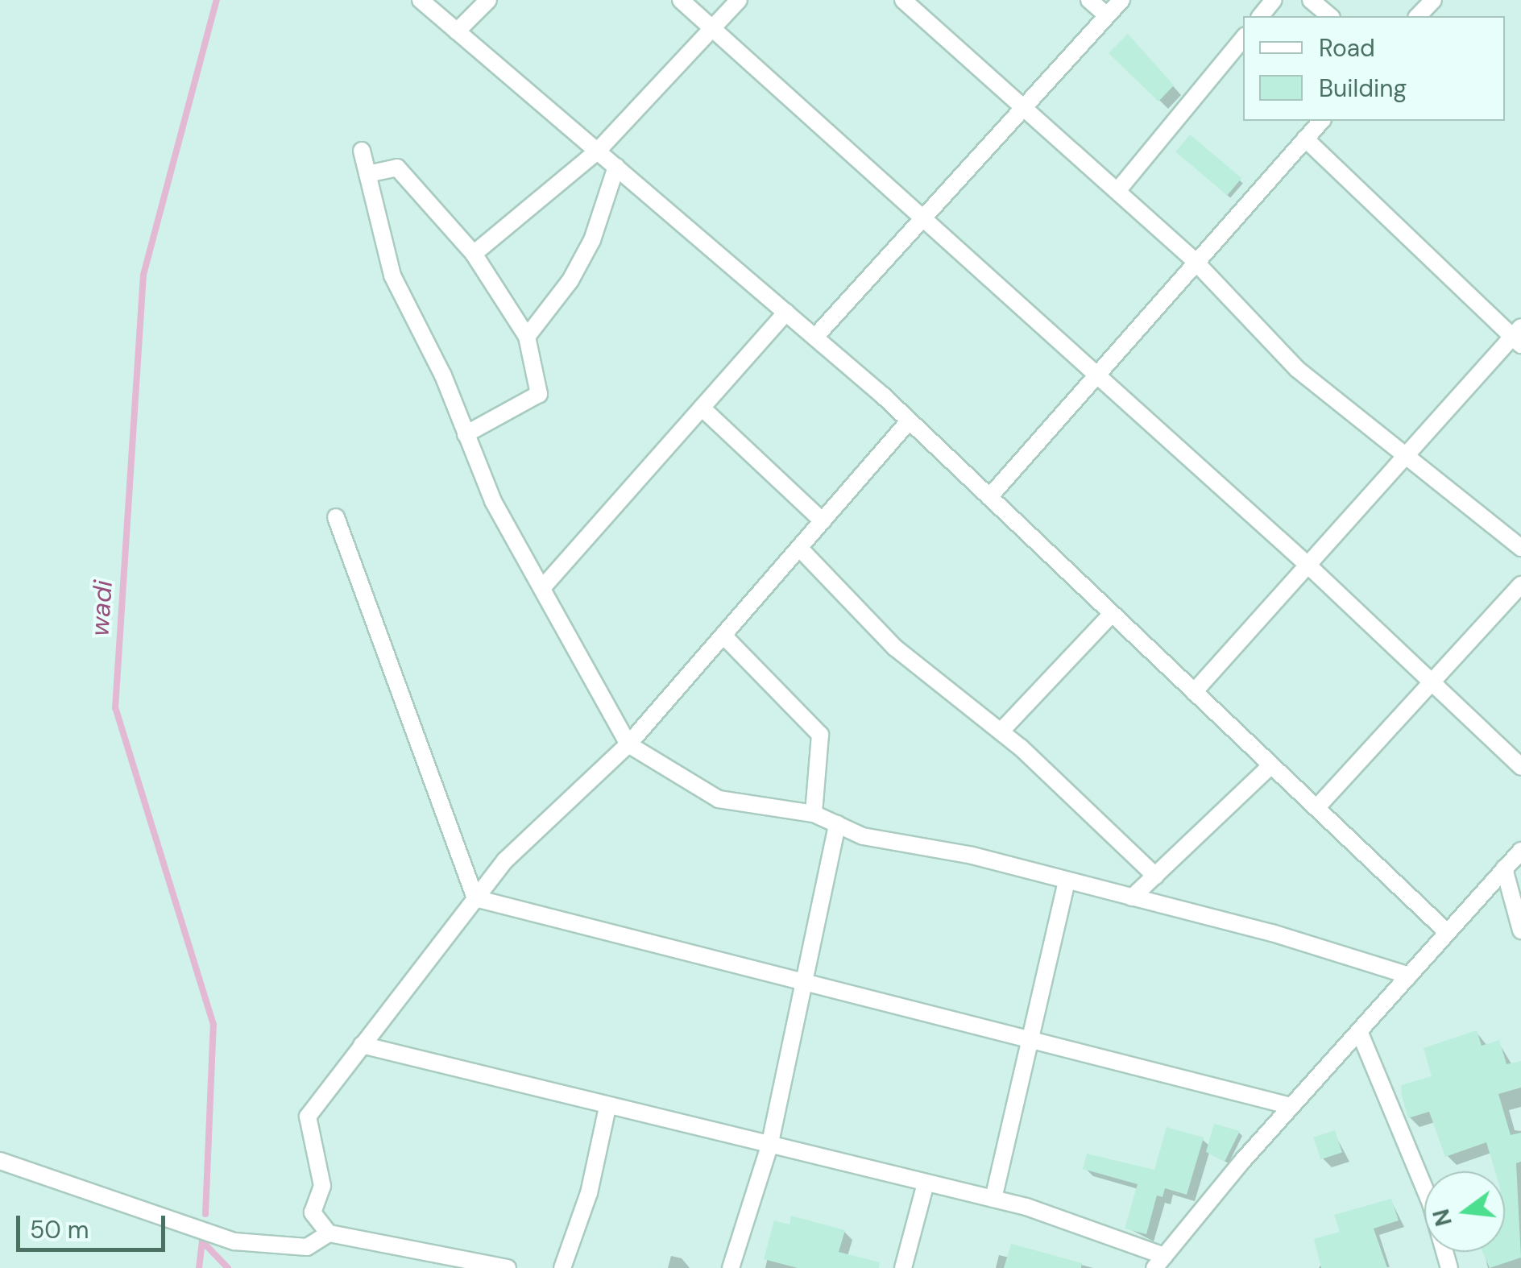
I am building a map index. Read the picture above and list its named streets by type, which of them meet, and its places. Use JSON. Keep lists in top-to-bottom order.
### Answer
{
  "water": ["wadi"],
  "legend": ["Road", "Building"],
  "scale_bar": "50 m",
  "north": "left"
}
